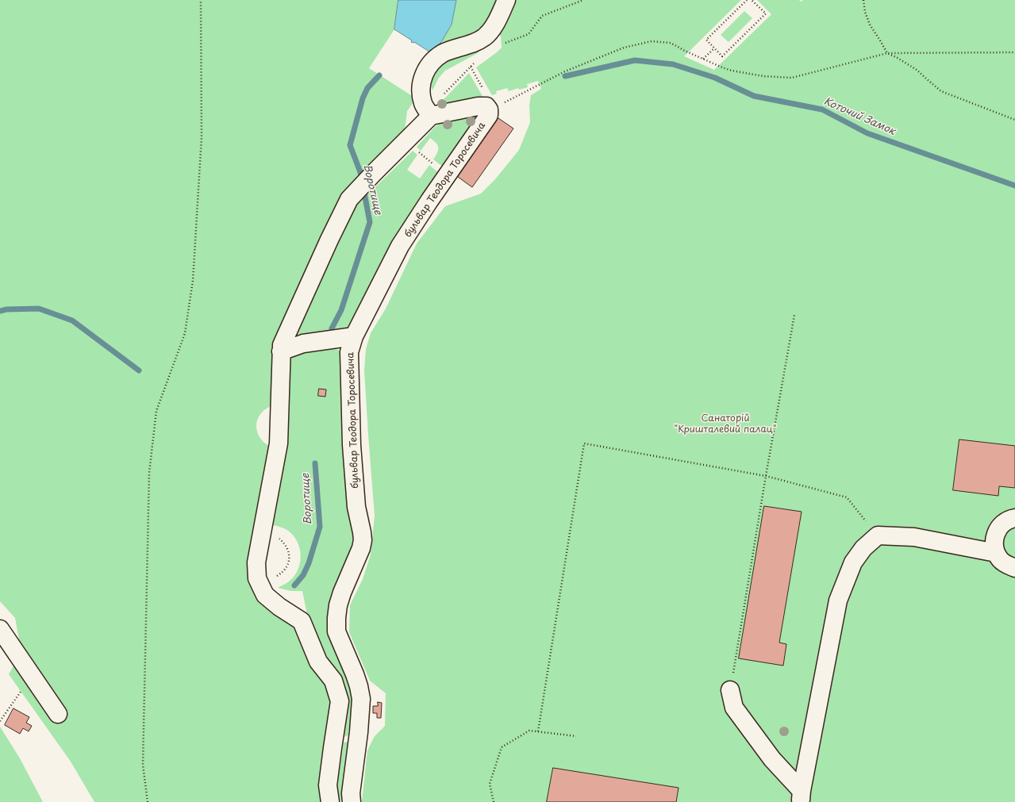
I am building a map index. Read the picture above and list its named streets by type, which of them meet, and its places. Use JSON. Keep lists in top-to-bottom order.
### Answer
{
  "streets": {
    "street": ["бульвар Теодора Торосевича"]
  },
  "water": ["Коточий Замок", "Воротище"],
  "parks": ["Санаторій \"Кришталевий палац\""]
}
